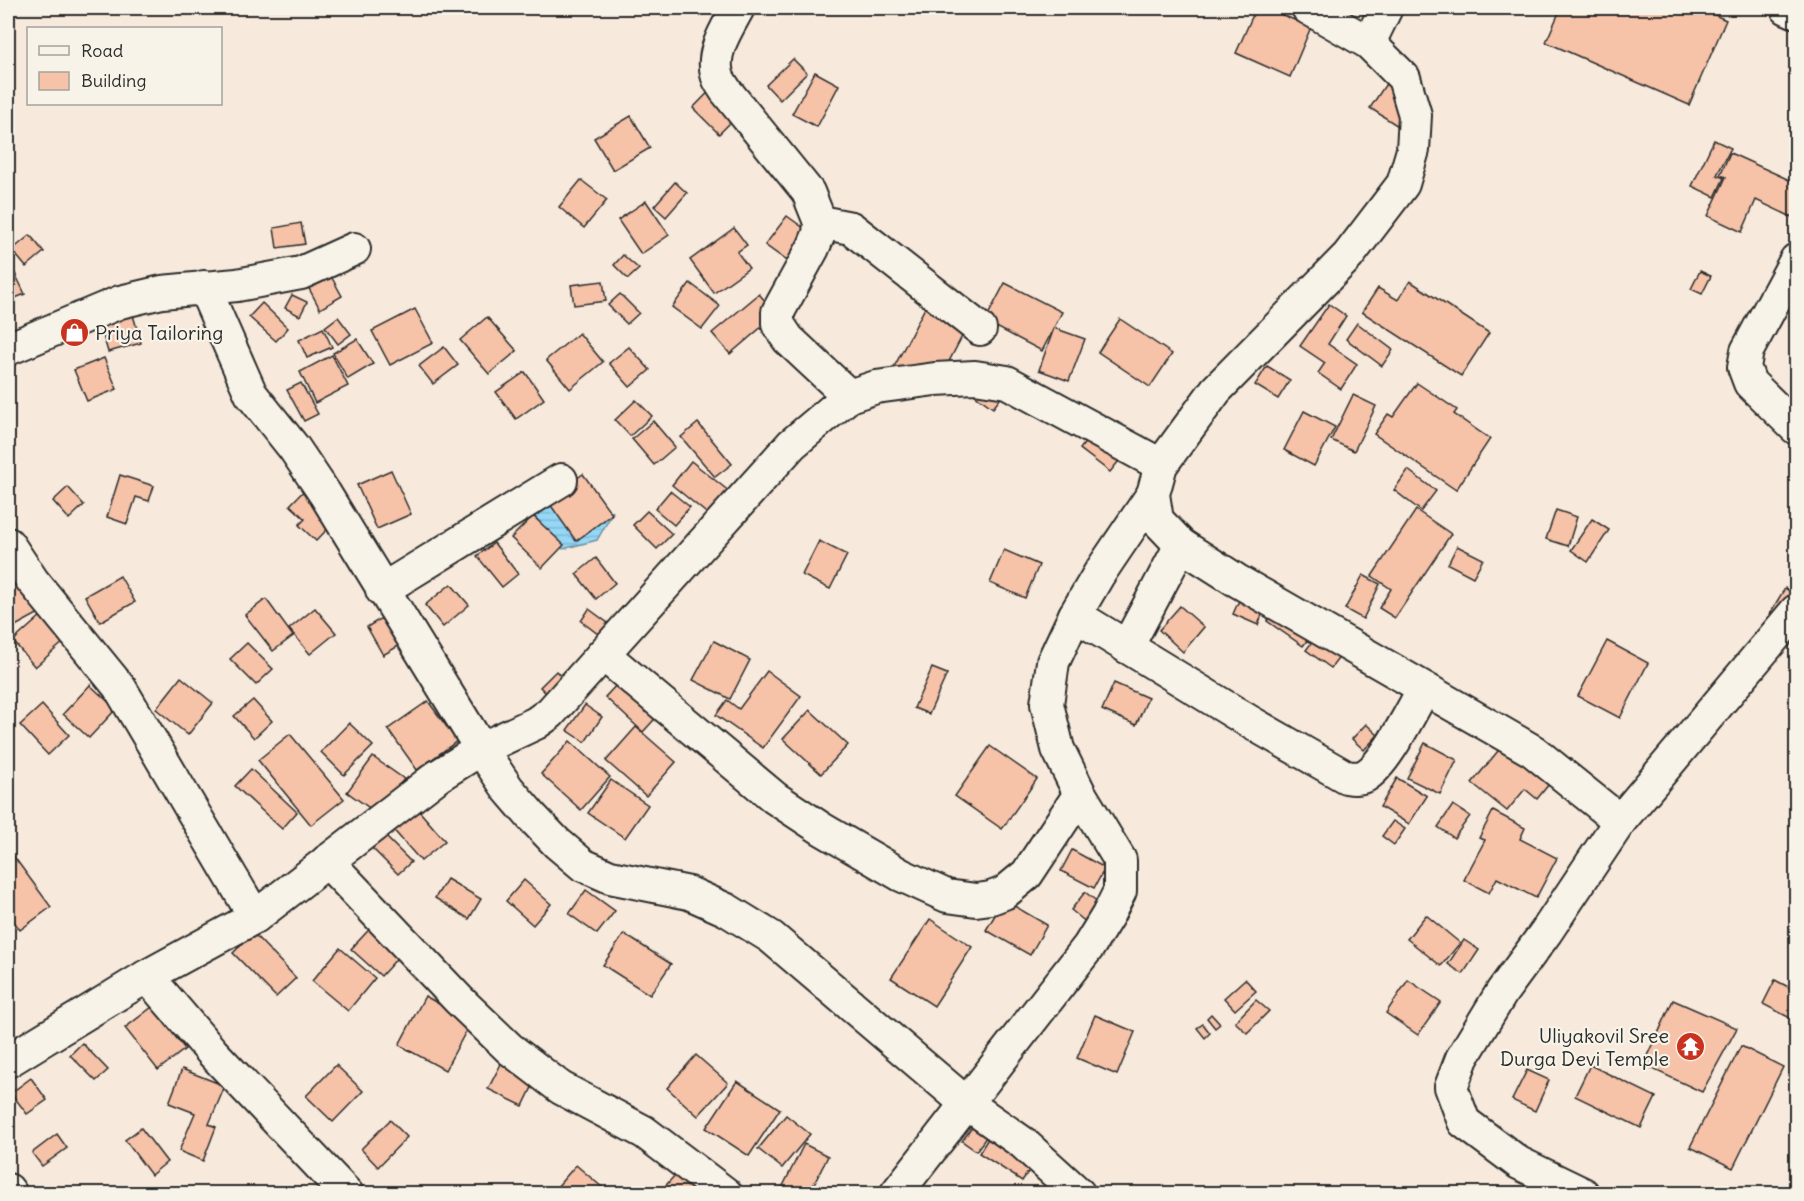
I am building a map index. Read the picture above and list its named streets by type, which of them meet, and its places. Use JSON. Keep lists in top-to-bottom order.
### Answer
{
  "places": {
    "shop": ["Priya Tailoring"],
    "temple": ["Uliyakovil Sree Durga Devi Temple"]
  },
  "legend": ["Road", "Building"]
}
